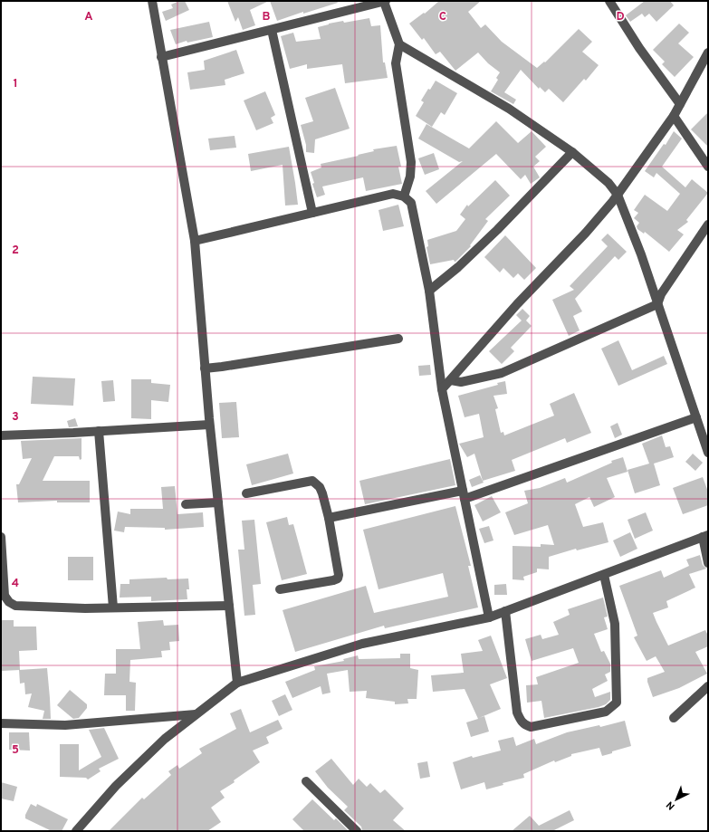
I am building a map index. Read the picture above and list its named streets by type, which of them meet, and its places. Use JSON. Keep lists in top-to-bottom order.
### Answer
{
  "north": "bottom left",
  "grid": {
    "columns": [
      "A",
      "B",
      "C",
      "D"
    ],
    "rows": [
      "1",
      "2",
      "3",
      "4",
      "5"
    ]
  }
}
